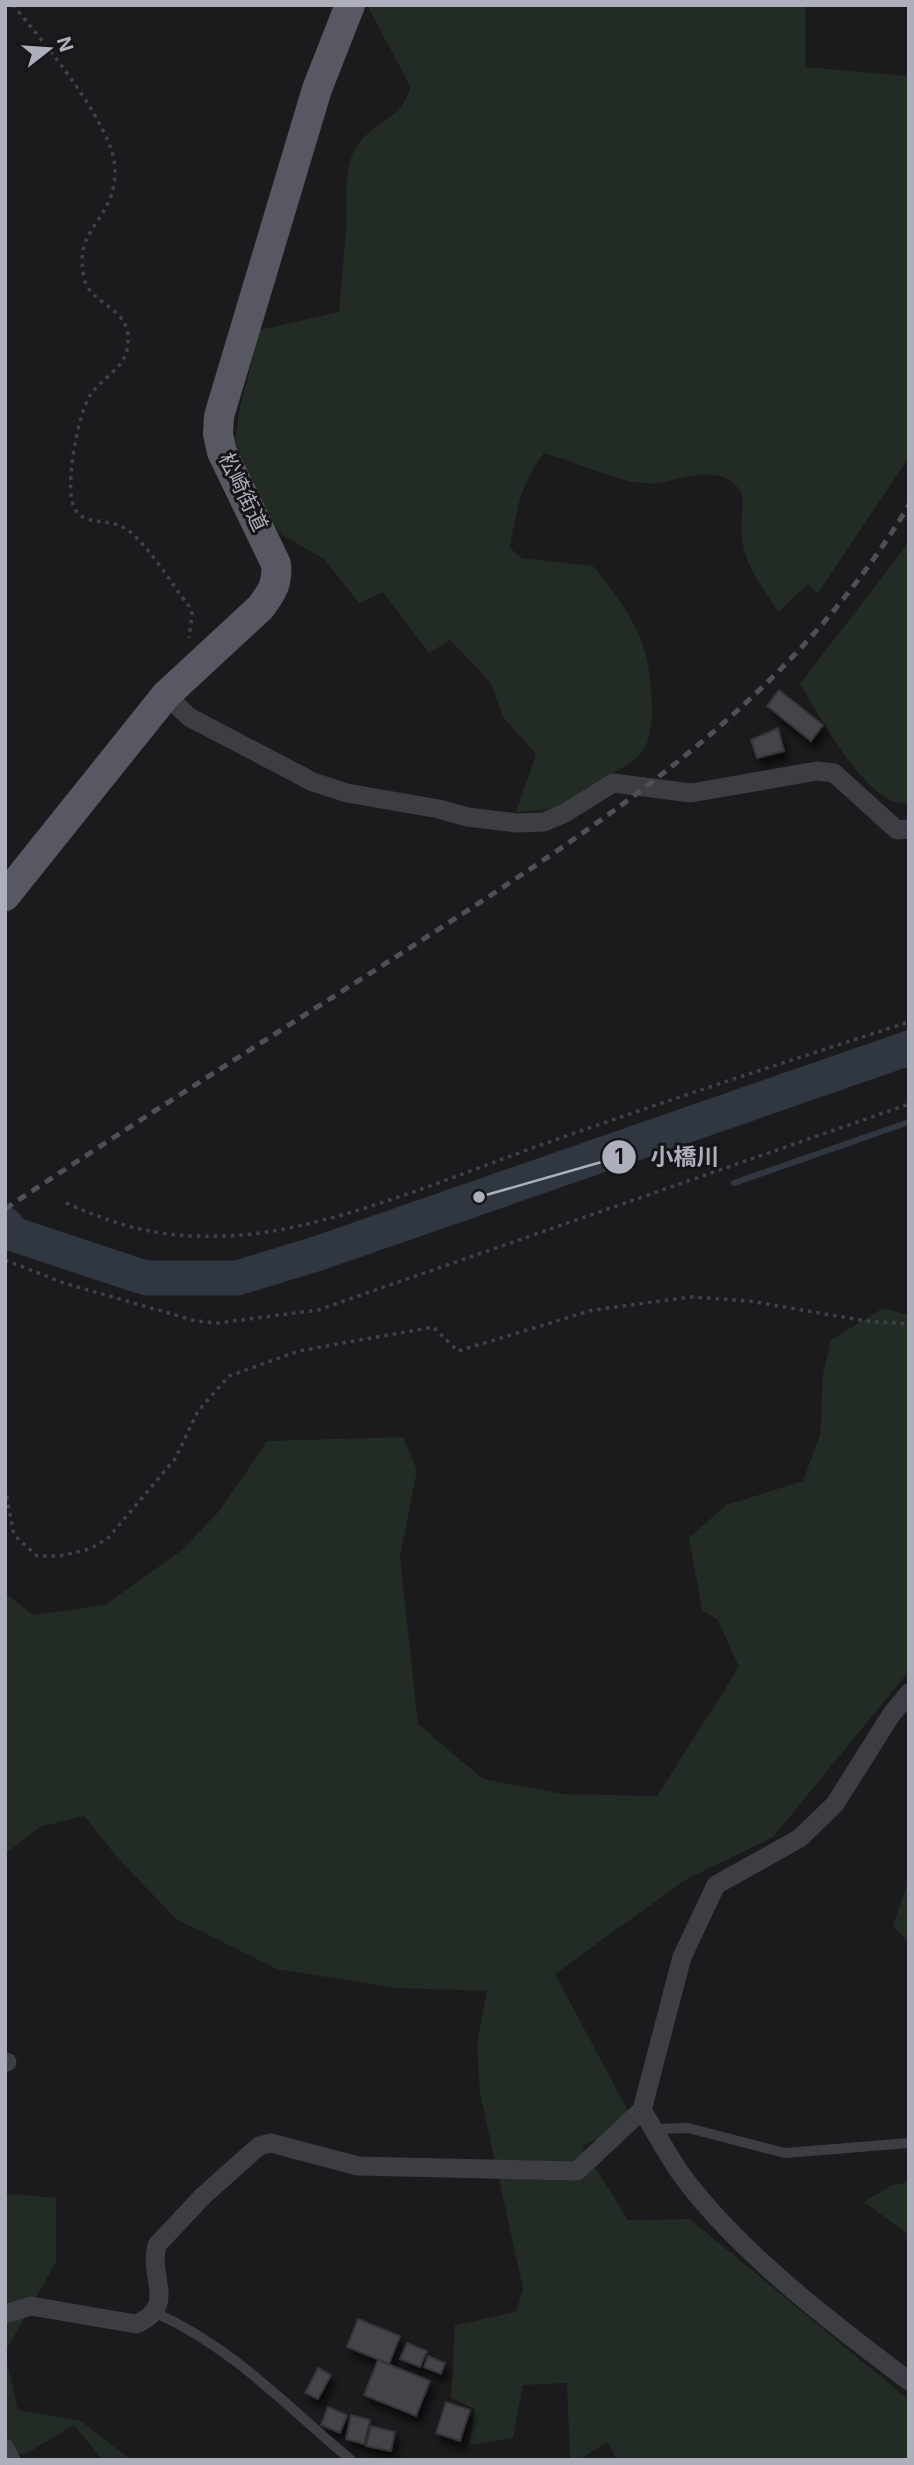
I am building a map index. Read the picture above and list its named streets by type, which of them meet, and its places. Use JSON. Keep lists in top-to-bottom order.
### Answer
{
  "streets": {
    "main road": ["松崎街道"]
  },
  "places": ["小橋川"],
  "north": "right"
}
